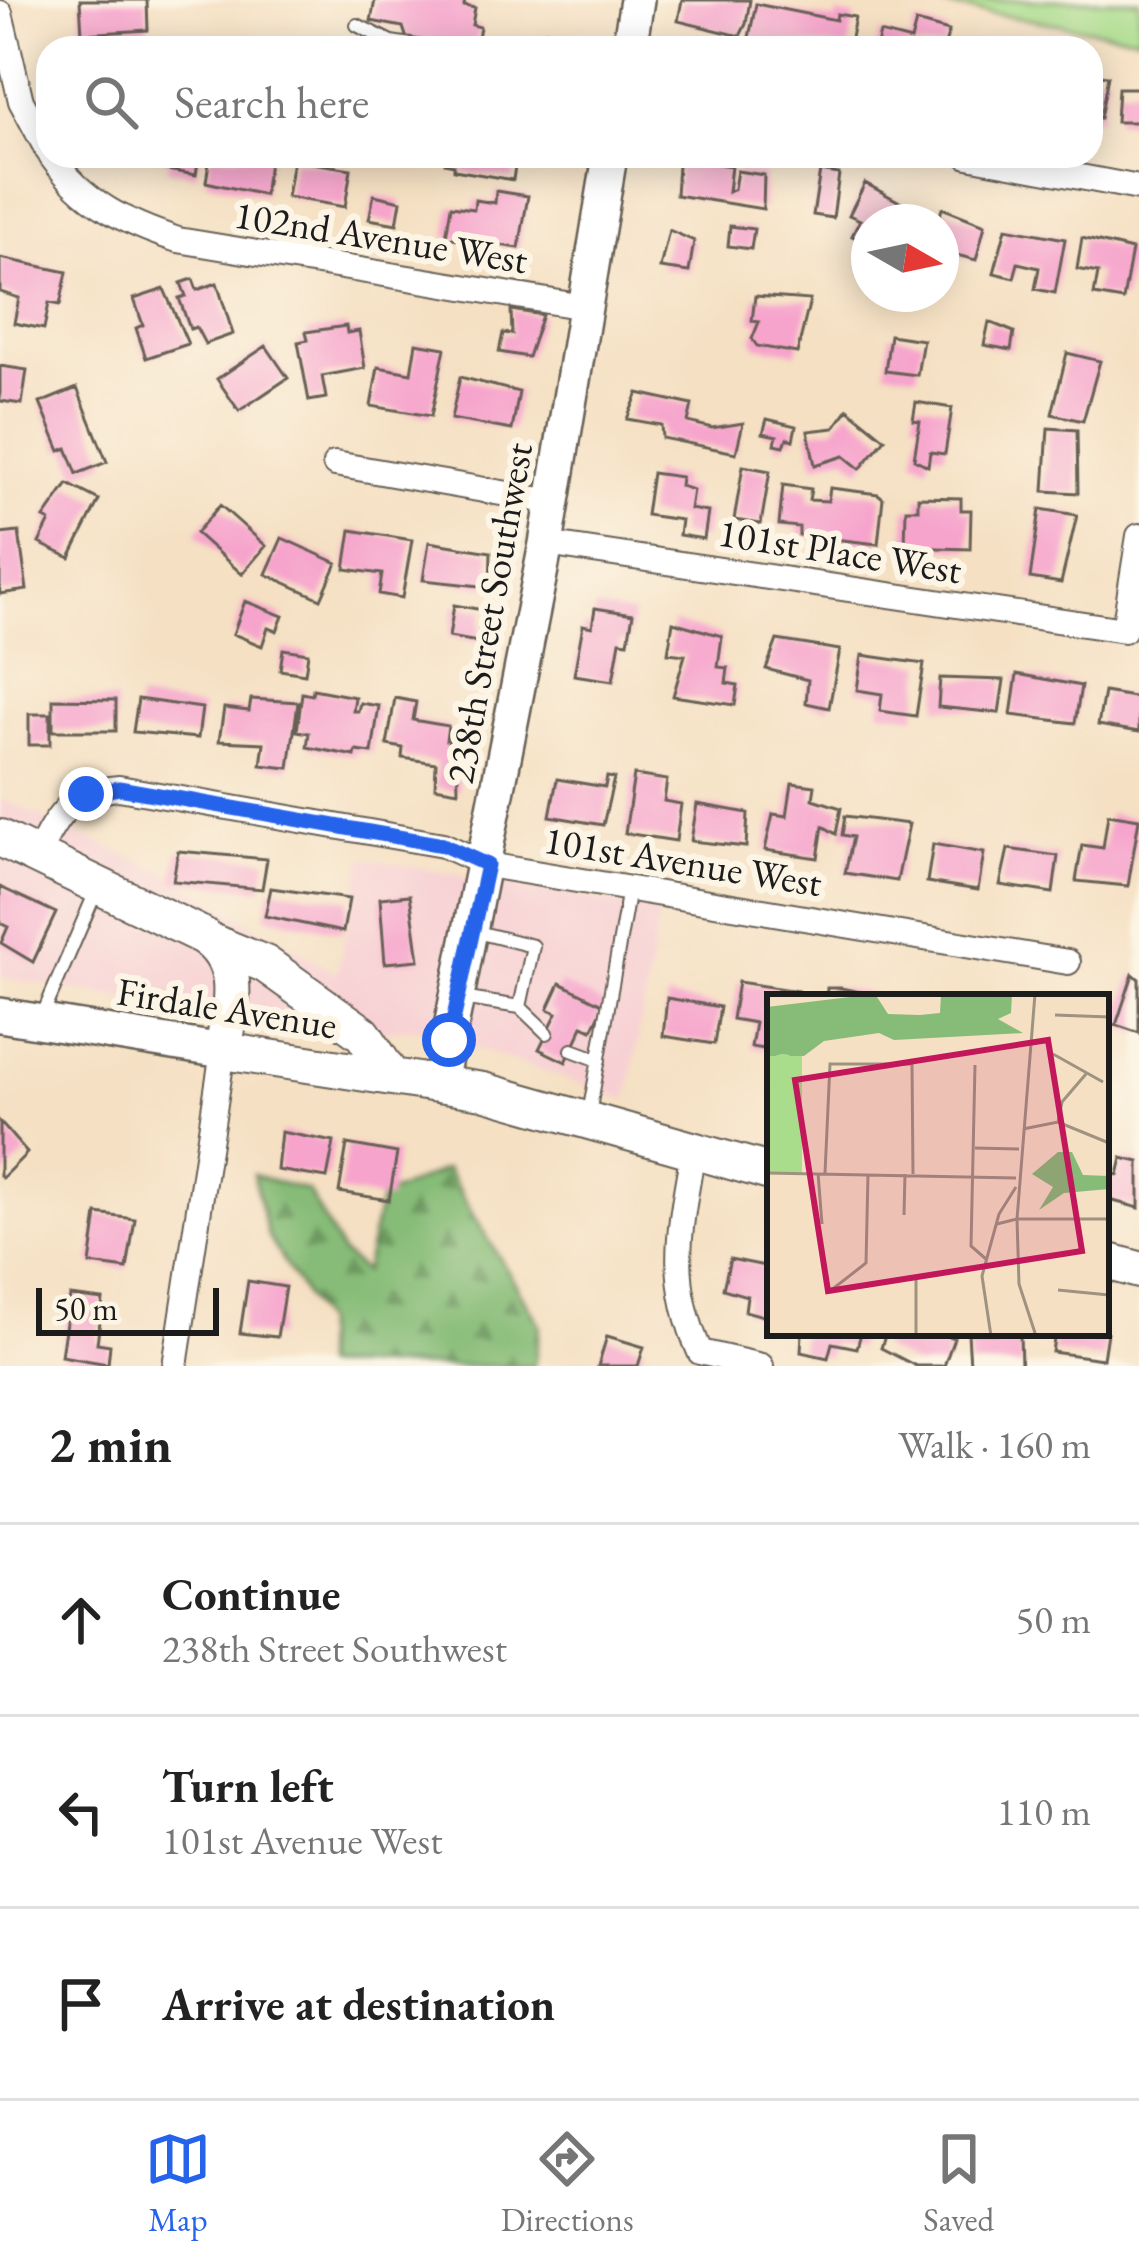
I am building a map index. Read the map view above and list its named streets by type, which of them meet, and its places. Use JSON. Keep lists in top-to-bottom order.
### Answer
{
  "streets": {
    "main road": ["Firdale Avenue"],
    "street": [
      "102nd Avenue West",
      "101st Place West",
      "238th Street Southwest",
      "101st Avenue West"
    ]
  },
  "crossings": [
    ["102nd Avenue West", "238th Street Southwest"],
    ["101st Place West", "238th Street Southwest"],
    ["238th Street Southwest", "101st Avenue West"],
    ["238th Street Southwest", "Firdale Avenue"]
  ],
  "scale_bar": "50 m",
  "north": "right",
  "page": {
    "search": "Search here",
    "scale": "50 m",
    "heading": ["2 min", "Walk · 160 m"],
    "list": [
      ["Continue", "238th Street Southwest", "50 m"],
      ["Turn left", "101st Avenue West", "110 m"],
      "Arrive at destination"
    ],
    "nav": ["Map", "Directions", "Saved"]
  }
}
